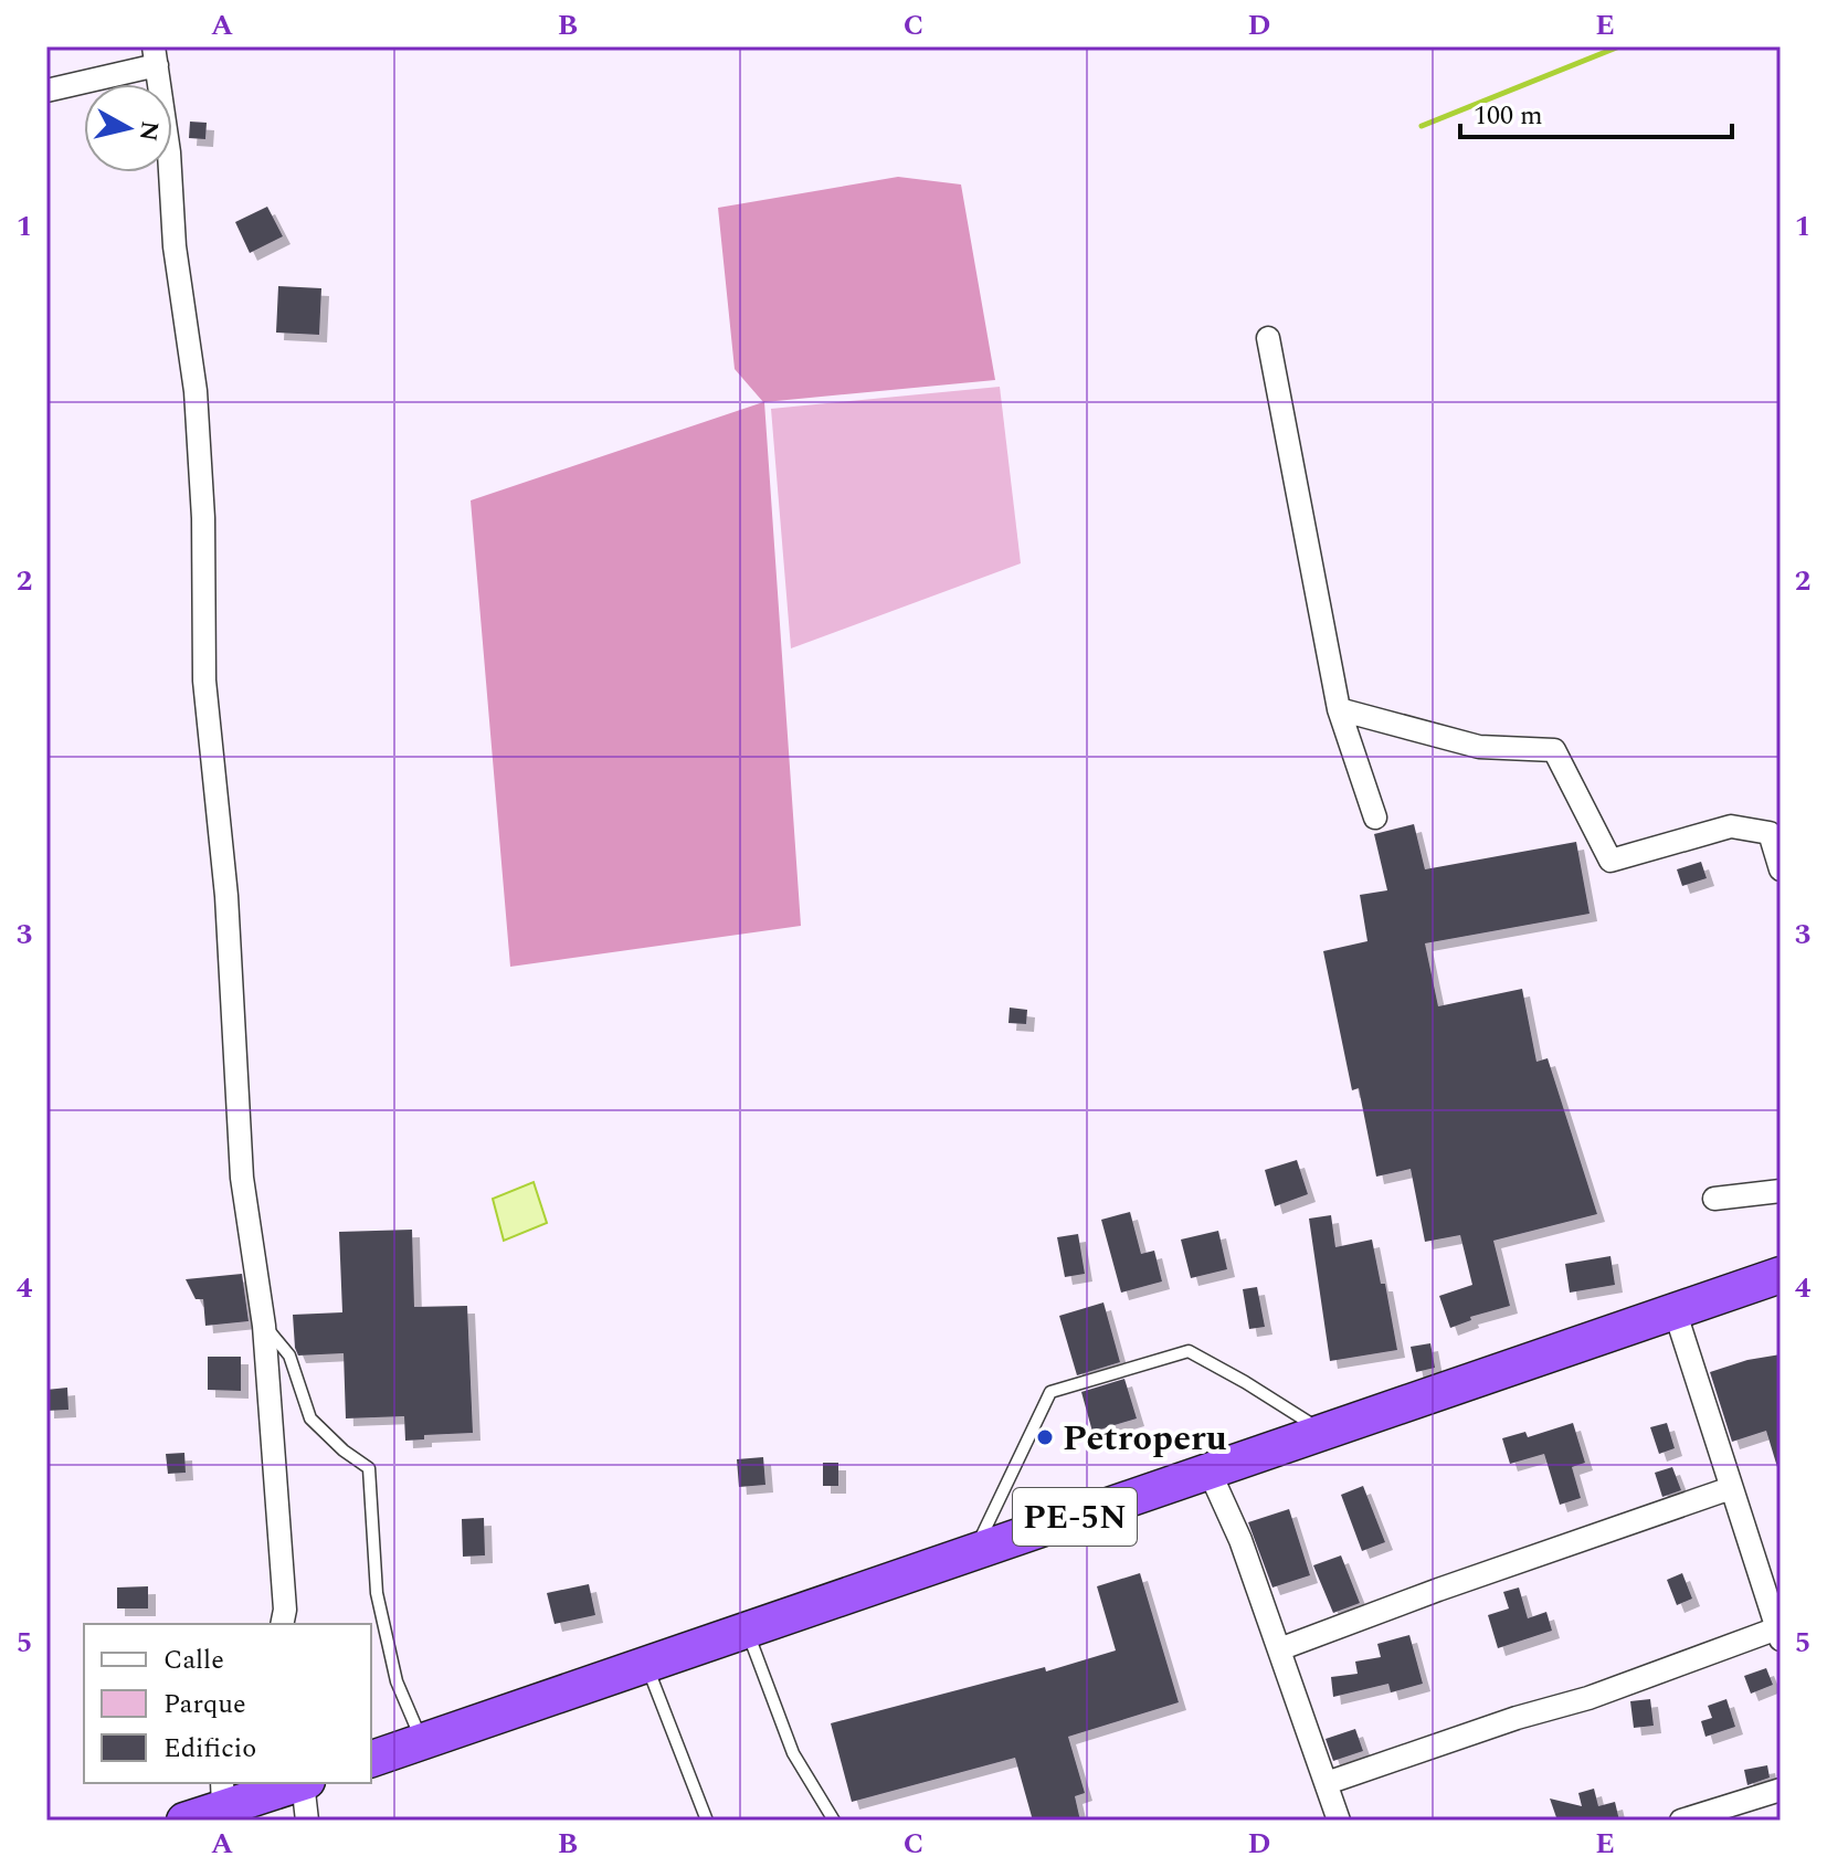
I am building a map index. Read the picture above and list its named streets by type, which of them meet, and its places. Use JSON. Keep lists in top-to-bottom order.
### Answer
{
  "streets": {
    "highway": ["PE-5N"]
  },
  "places": ["Petroperu"],
  "legend": ["Calle", "Parque", "Edificio"],
  "scale_bar": "100 m",
  "north": "right",
  "grid": {
    "columns": [
      "A",
      "B",
      "C",
      "D",
      "E"
    ],
    "rows": [
      "1",
      "2",
      "3",
      "4",
      "5"
    ]
  }
}
